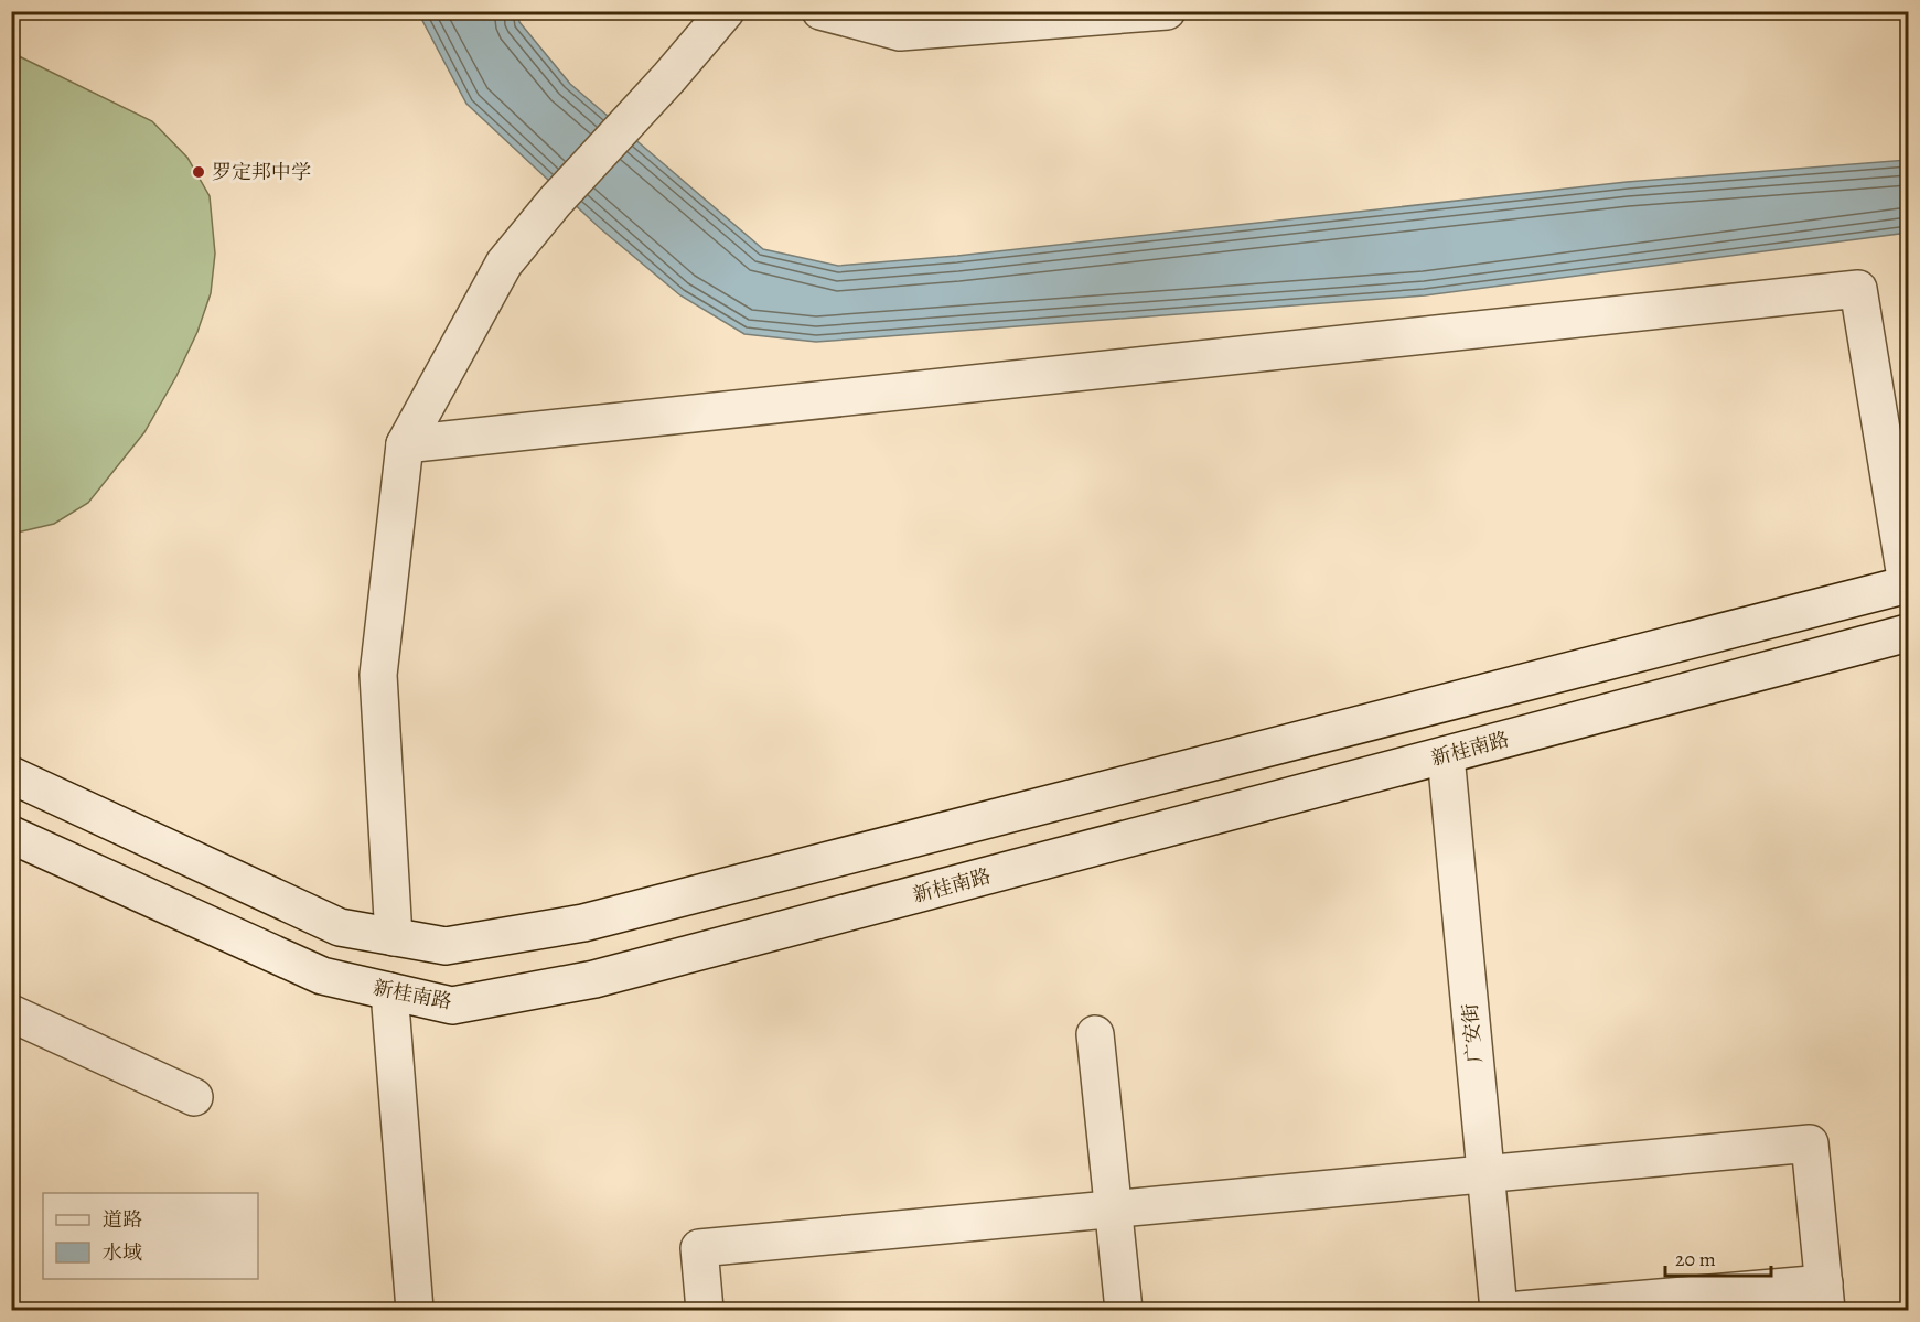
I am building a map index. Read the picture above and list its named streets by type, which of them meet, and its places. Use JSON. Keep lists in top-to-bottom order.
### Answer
{
  "streets": {
    "street": ["新桂南路", "广安街"]
  },
  "crossings": [
    ["新桂南路", "广安街"]
  ],
  "places": ["罗定邦中学"],
  "legend": ["道路", "水域"],
  "scale_bar": "20 m"
}
